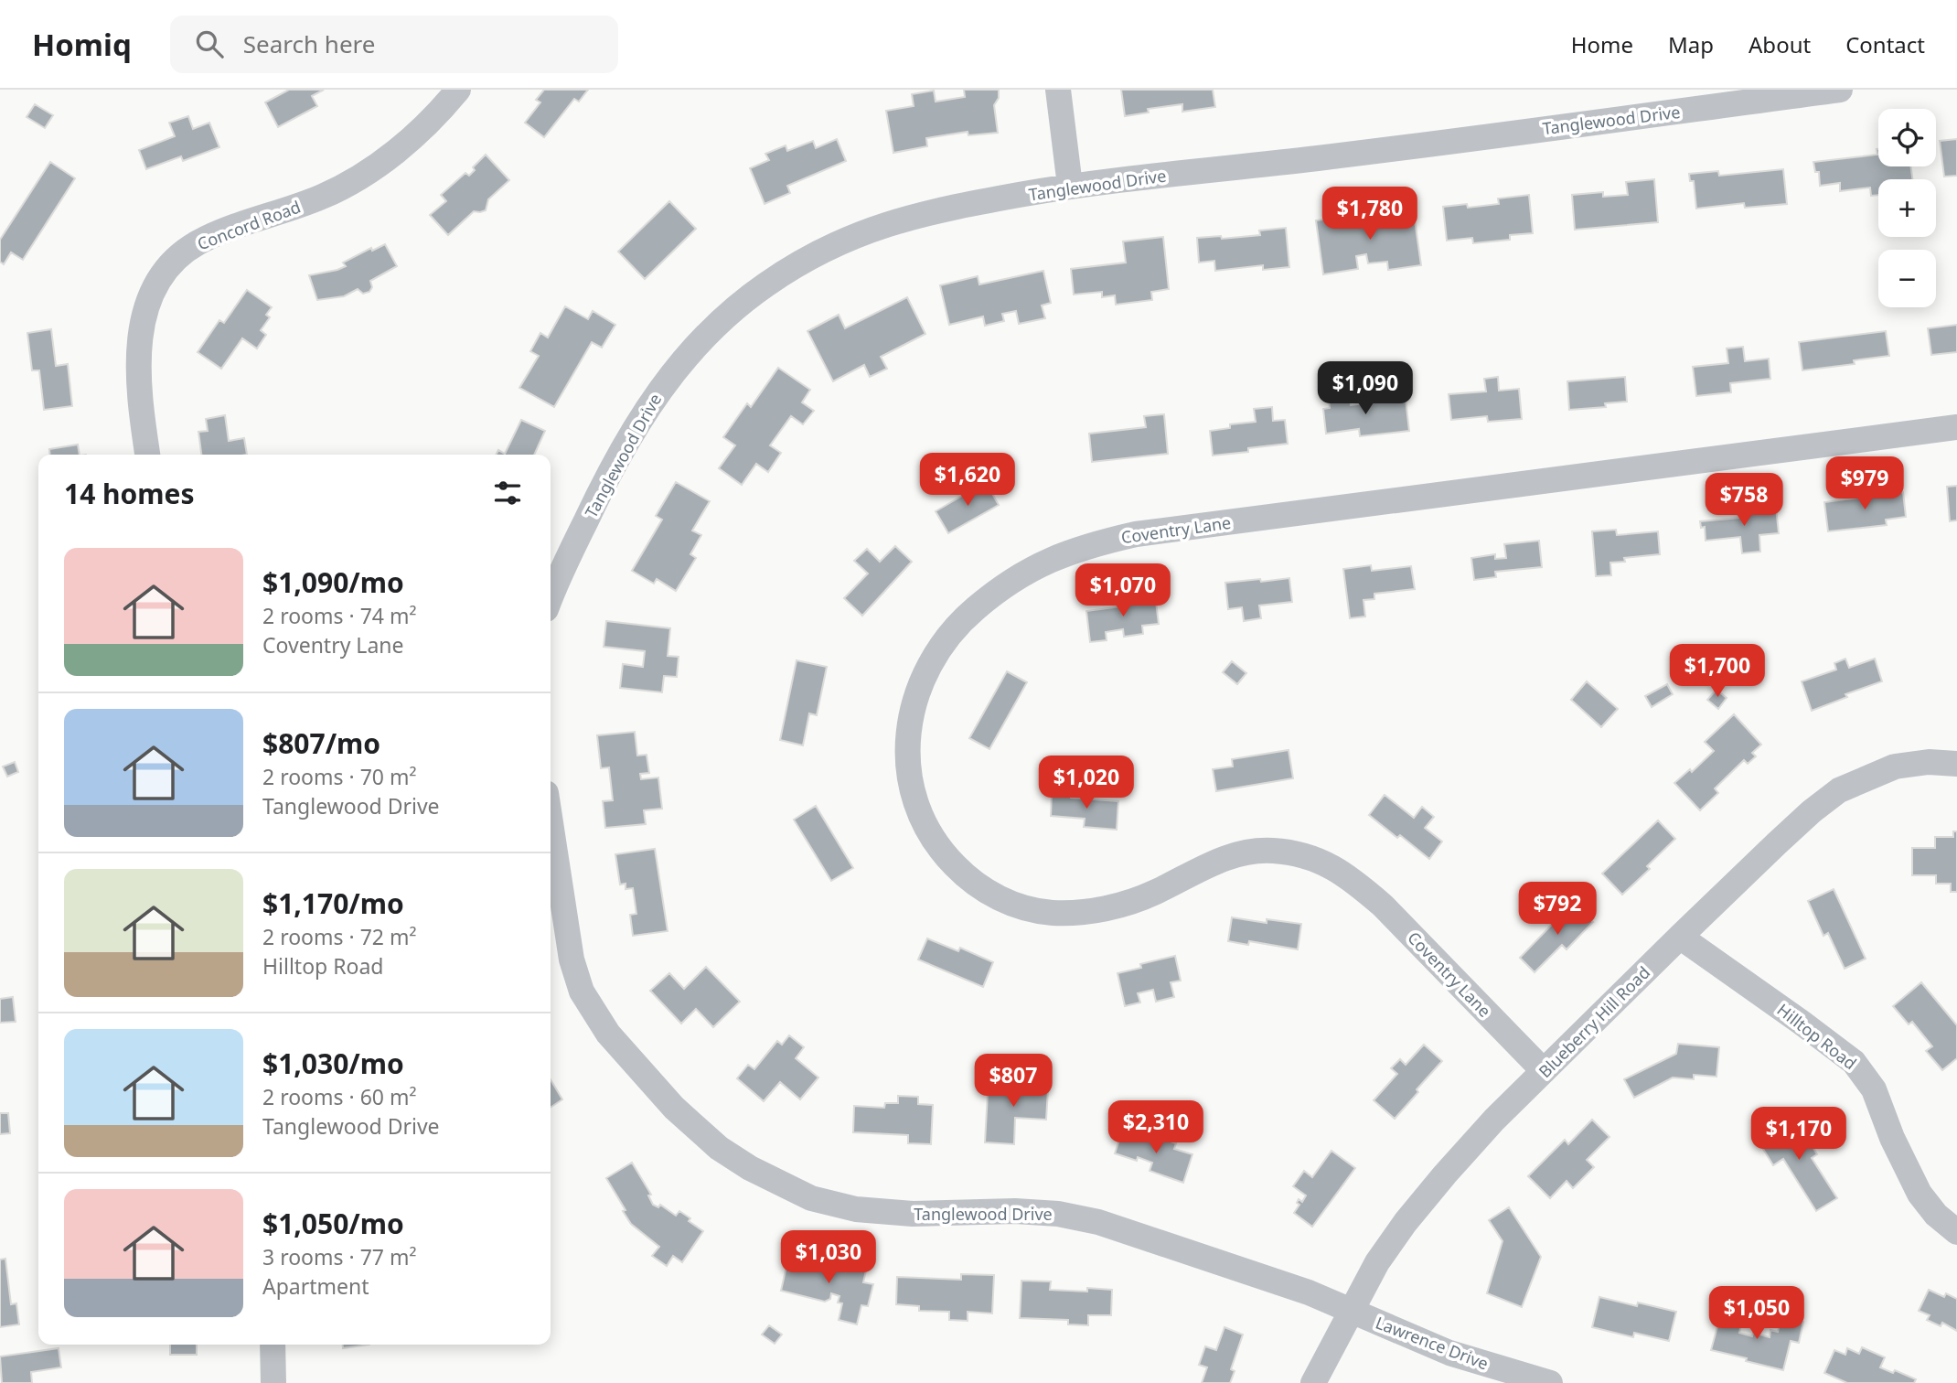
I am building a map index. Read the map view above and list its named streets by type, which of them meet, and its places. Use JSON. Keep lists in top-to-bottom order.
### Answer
{
  "streets": {
    "street": [
      "Tanglewood Drive",
      "Concord Road",
      "Coventry Lane",
      "Blueberry Hill Road",
      "Hilltop Road",
      "Lawrence Drive"
    ]
  },
  "crossings": [
    ["Tanglewood Drive", "Blueberry Hill Road"],
    ["Tanglewood Drive", "Lawrence Drive"],
    ["Coventry Lane", "Blueberry Hill Road"],
    ["Blueberry Hill Road", "Hilltop Road"],
    ["Blueberry Hill Road", "Lawrence Drive"]
  ],
  "page": {
    "header": "Homiq",
    "search": "Search here",
    "nav": [
      "Home",
      "Map",
      "About",
      "Contact"
    ],
    "map_buttons": ["+", "−"],
    "price": [
      "$1,780",
      "$1,090",
      "$1,620",
      "$979",
      "$758",
      "$1,070",
      "$1,700",
      "$1,020",
      "$792",
      "$807",
      "$2,310",
      "$1,170",
      "$1,030",
      "$1,050"
    ],
    "heading": "14 homes",
    "list": [
      {
        "name": "$1,090/mo",
        "note": "2 rooms · 74 m² · Coventry Lane"
      },
      {
        "name": "$807/mo",
        "note": "2 rooms · 70 m² · Tanglewood Drive"
      },
      {
        "name": "$1,170/mo",
        "note": "2 rooms · 72 m² · Hilltop Road"
      },
      {
        "name": "$1,030/mo",
        "note": "2 rooms · 60 m² · Tanglewood Drive"
      },
      {
        "name": "$1,050/mo",
        "note": "3 rooms · 77 m² · Apartment"
      }
    ]
  }
}
